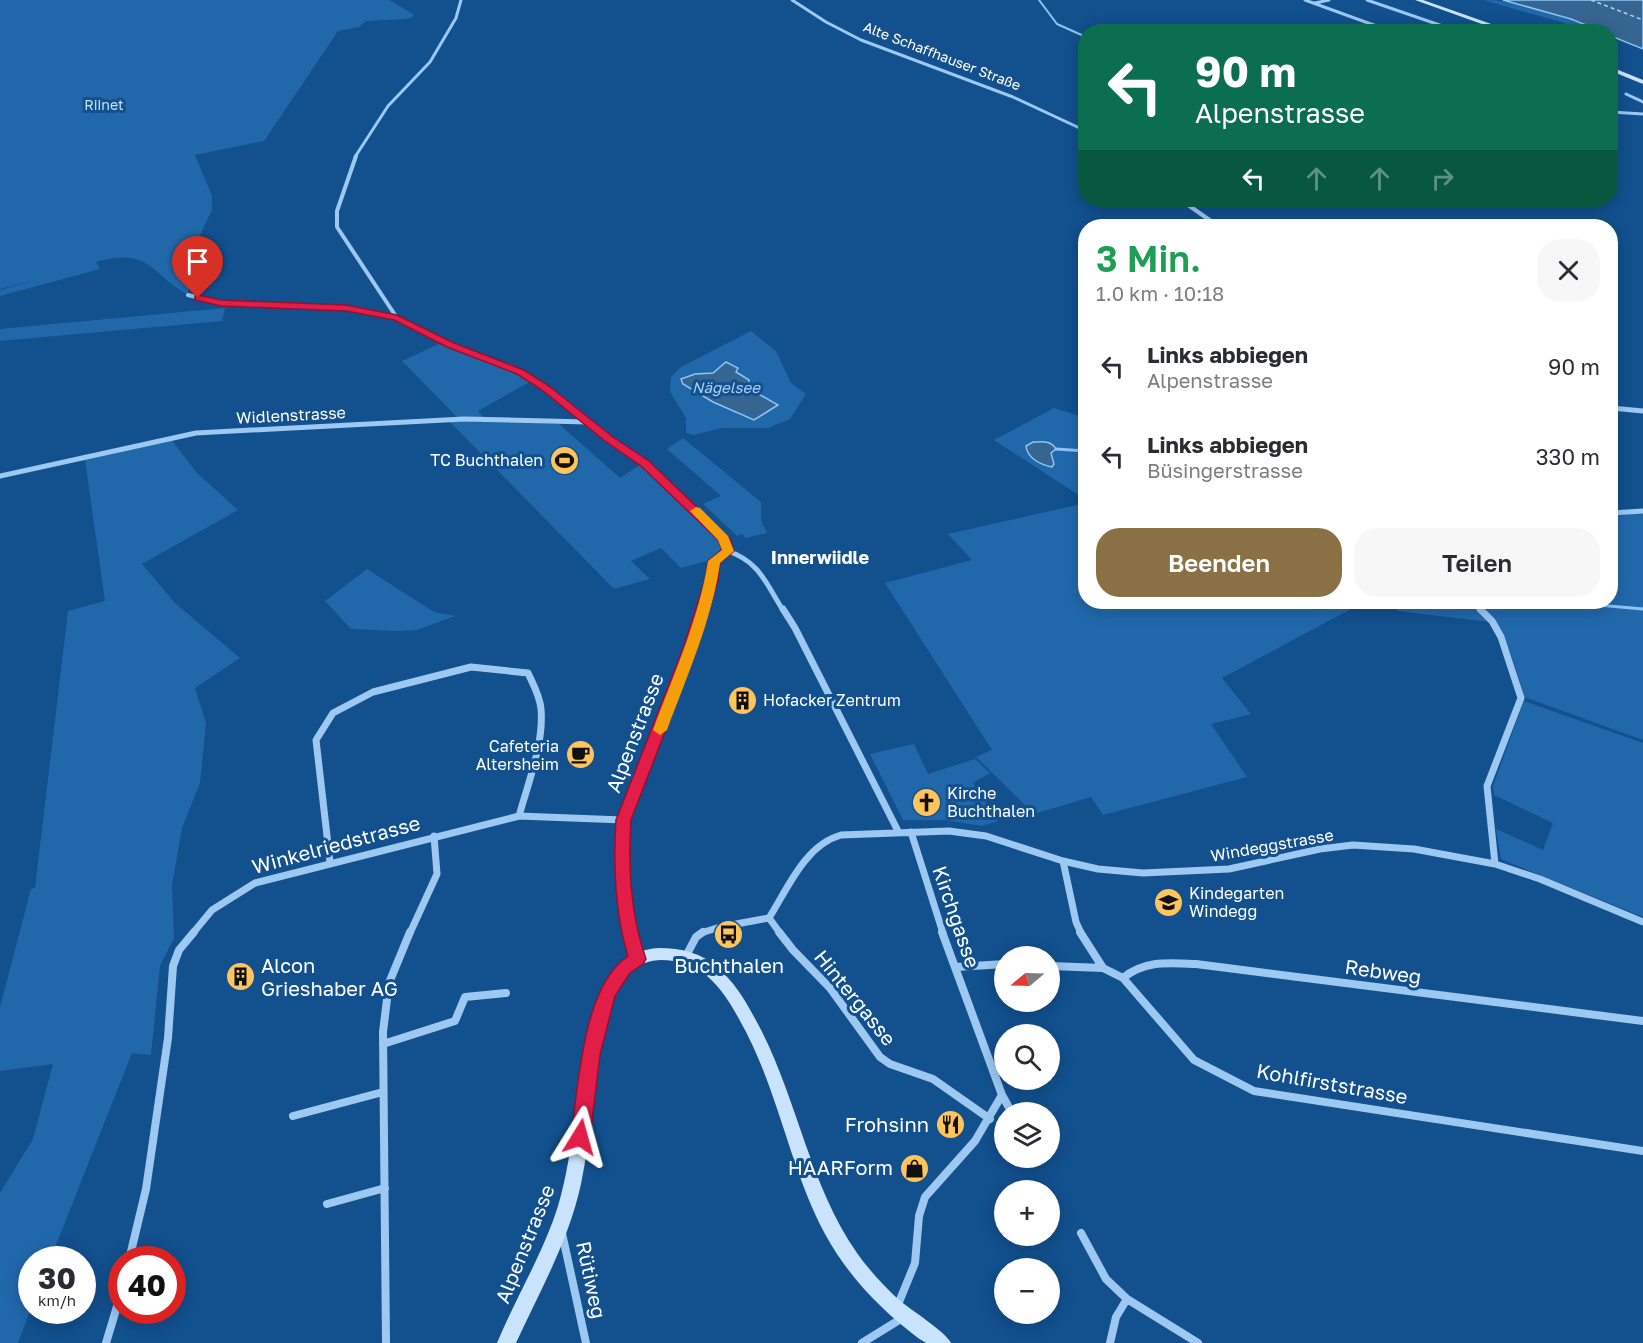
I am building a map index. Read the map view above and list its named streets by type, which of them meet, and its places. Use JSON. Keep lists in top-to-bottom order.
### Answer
{
  "streets": {
    "street": [
      "Alte Schaffhauser Straße",
      "Widlenstrasse",
      "Alpenstrasse",
      "Winkelriedstrasse",
      "Windeggstrasse",
      "Kirchgasse",
      "Rebweg",
      "Hintergasse",
      "Kohlfirststrasse",
      "Rütiweg"
    ]
  },
  "crossings": [
    ["Alpenstrasse", "Winkelriedstrasse"],
    ["Alpenstrasse", "Rütiweg"],
    ["Windeggstrasse", "Kirchgasse"],
    ["Windeggstrasse", "Hintergasse"],
    ["Windeggstrasse", "Kohlfirststrasse"],
    ["Rebweg", "Kohlfirststrasse"]
  ],
  "districts": ["Innerwiidle"],
  "water": ["Nägelsee"],
  "parks": ["Riinet"],
  "places": {
    "sports": ["TC Buchthalen"],
    "building": ["Hofacker Zentrum", "Alcon Grieshaber AG"],
    "cafe": ["Cafeteria Altersheim"],
    "church": ["Kirche Buchthalen"],
    "school or university": ["Kindegarten Windegg"],
    "bus stop": ["Buchthalen"],
    "restaurant": ["Frohsinn"],
    "shop": ["HAARForm"]
  },
  "north": "left",
  "page": {
    "turn": ["90 m", "Alpenstrasse"],
    "heading": ["3 Min.", "1.0 km · 10:18"],
    "list": [
      {
        "name": "Links abbiegen",
        "note": "Alpenstrasse",
        "value": "90 m"
      },
      {
        "name": "Links abbiegen",
        "note": "Büsingerstrasse",
        "value": "330 m"
      }
    ],
    "buttons": ["Beenden", "Teilen"],
    "map_buttons": ["+", "−"],
    "speed": "30 km/h",
    "limit": "40"
  }
}
